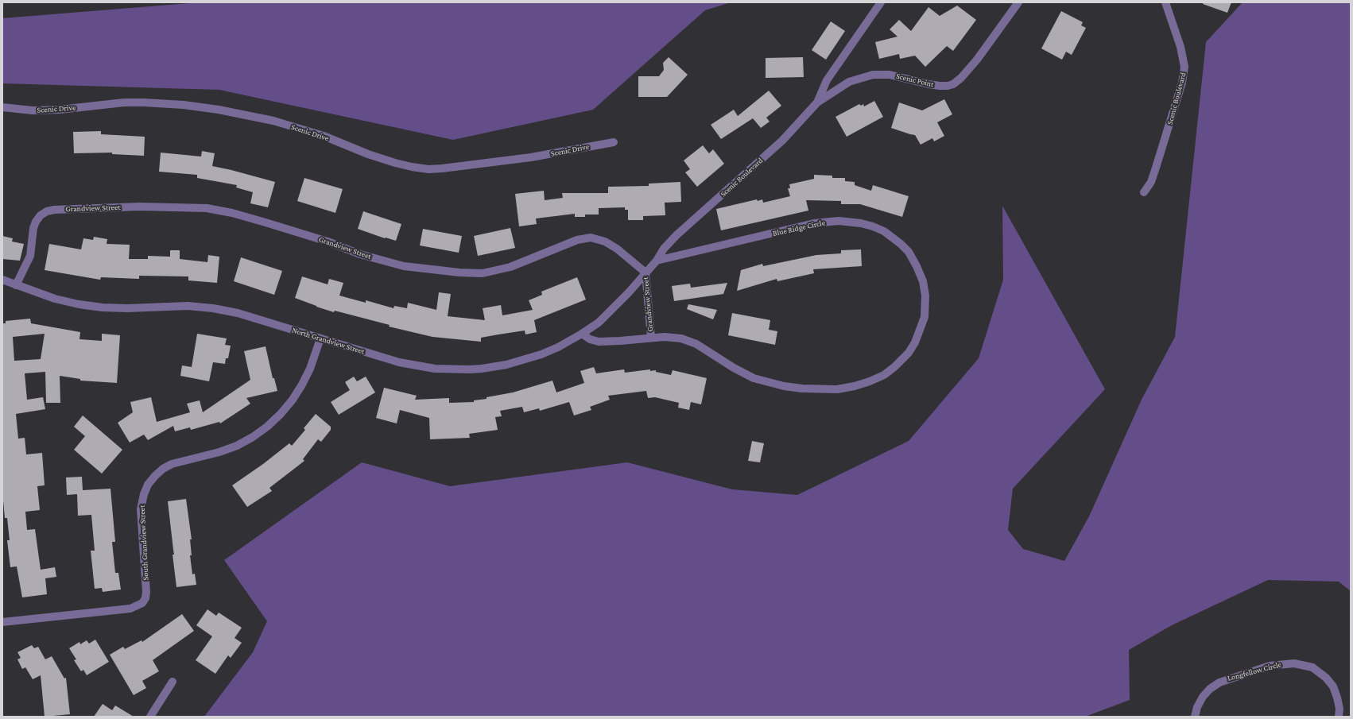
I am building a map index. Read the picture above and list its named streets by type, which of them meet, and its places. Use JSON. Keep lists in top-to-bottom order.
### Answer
{
  "streets": {
    "street": [
      "Scenic Point",
      "Scenic Boulevard",
      "Scenic Drive",
      "Grandview Street",
      "Blue Ridge Circle",
      "North Grandview Street",
      "South Grandview Street",
      "Longfellow Circle"
    ]
  },
  "crossings": [
    ["Scenic Point", "Scenic Boulevard"],
    ["Scenic Boulevard", "Grandview Street"],
    ["Scenic Boulevard", "Blue Ridge Circle"],
    ["Scenic Boulevard", "North Grandview Street"],
    ["Grandview Street", "Blue Ridge Circle"],
    ["Grandview Street", "North Grandview Street"],
    ["North Grandview Street", "South Grandview Street"]
  ]
}
